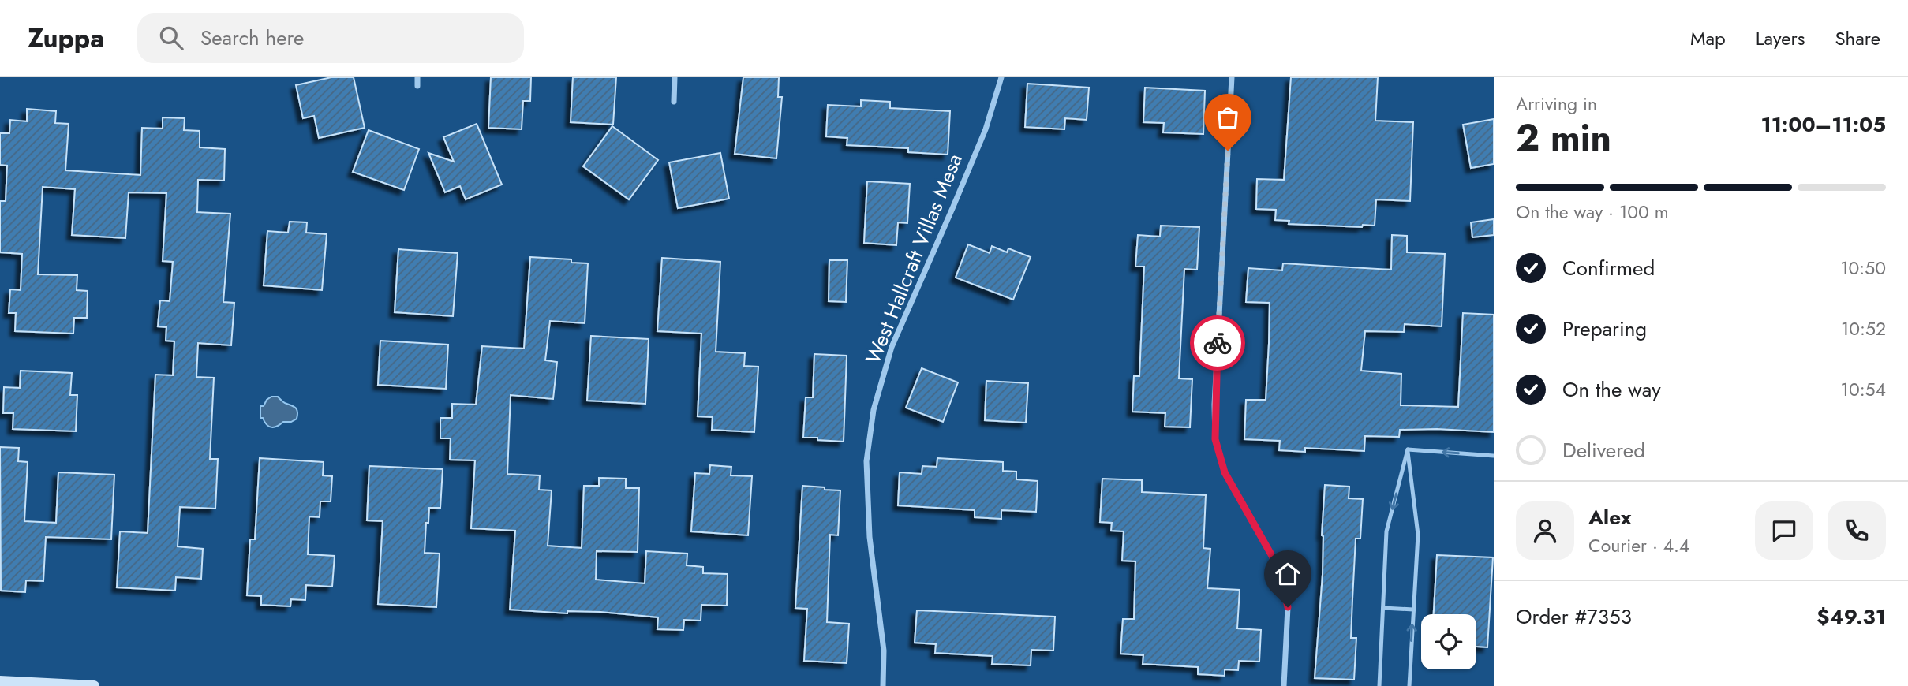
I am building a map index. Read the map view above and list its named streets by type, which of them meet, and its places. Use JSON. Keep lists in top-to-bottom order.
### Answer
{
  "streets": {
    "street": ["West Hallcraft Villas Mesa"]
  },
  "page": {
    "header": "Zuppa",
    "search": "Search here",
    "nav": ["Map", "Layers", "Share"],
    "heading": ["2 min", "Arriving in", "11:00–11:05"],
    "panel": [
      "Alex",
      "Courier · 4.4",
      "Order #7353",
      "$49.31"
    ],
    "bar": "On the way · 100 m",
    "list": [
      ["Confirmed", "10:50"],
      ["Preparing", "10:52"],
      ["On the way", "10:54"],
      "Delivered"
    ]
  }
}
